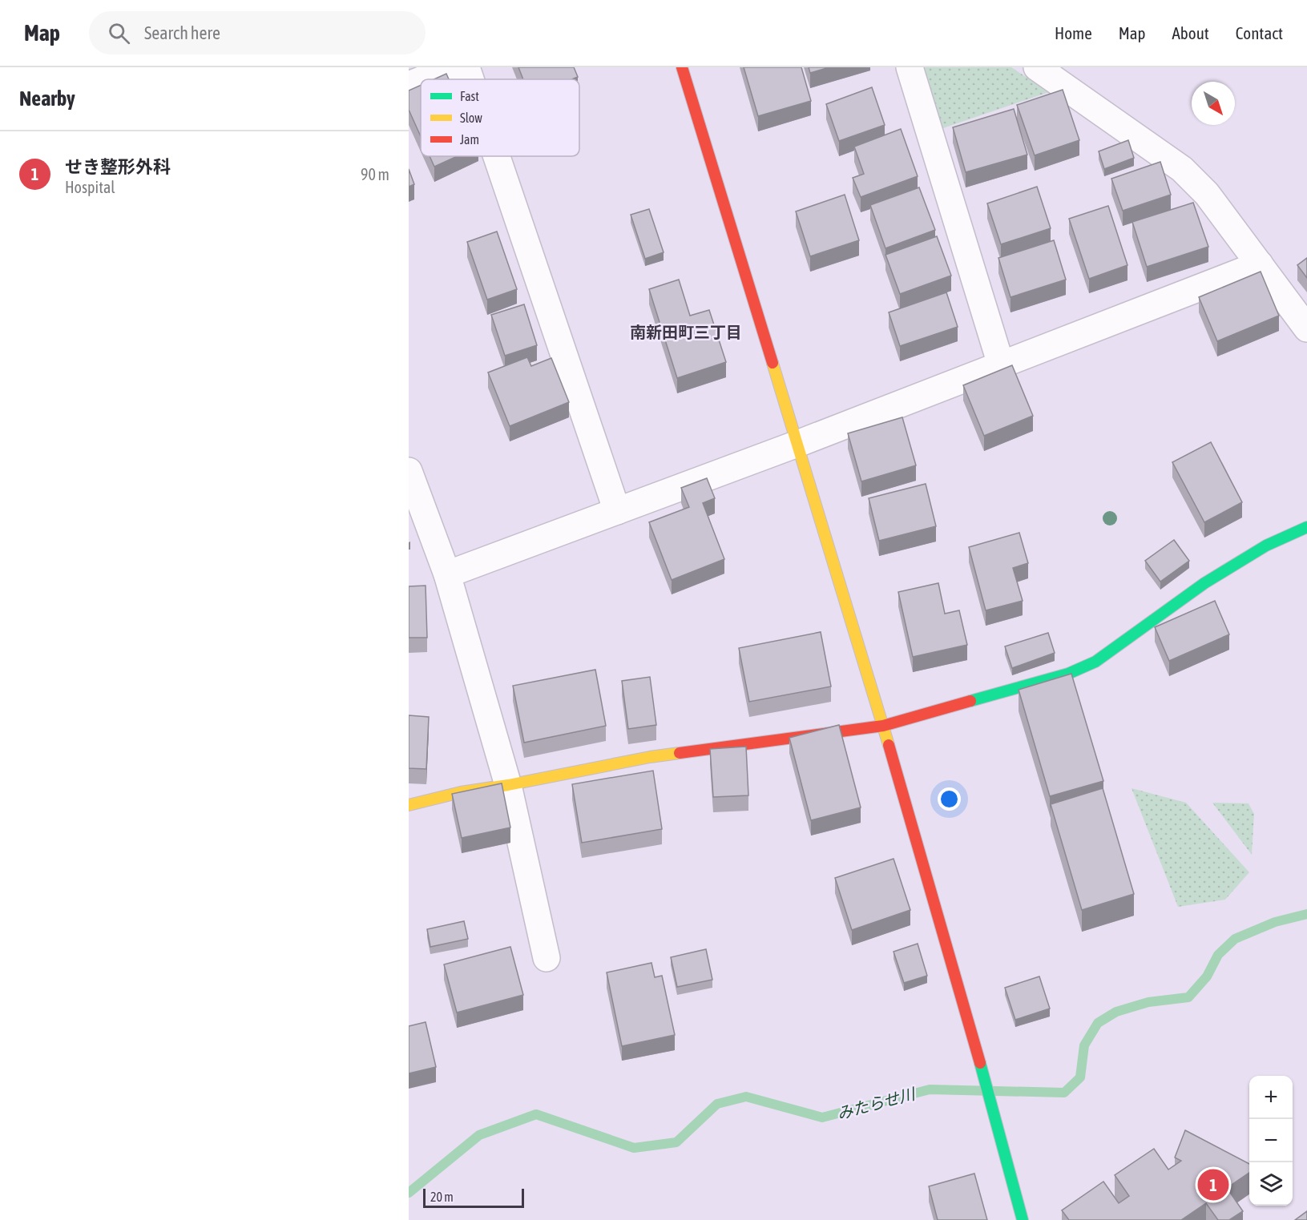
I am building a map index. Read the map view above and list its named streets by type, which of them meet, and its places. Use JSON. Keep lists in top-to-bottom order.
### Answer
{
  "districts": ["南新田町三丁目"],
  "water": ["みたらせ川"],
  "legend": ["Fast", "Slow", "Jam"],
  "scale_bar": "20 m",
  "north": "bottom right",
  "page": {
    "header": "Map",
    "search": "Search here",
    "nav": [
      "Home",
      "Map",
      "About",
      "Contact"
    ],
    "heading": "Nearby",
    "list": [
      {
        "mark": "1",
        "name": "せき整形外科",
        "note": "Hospital",
        "value": "90 m"
      }
    ],
    "map_buttons": ["+", "−"],
    "pins": "1",
    "scale": "20 m"
  }
}
